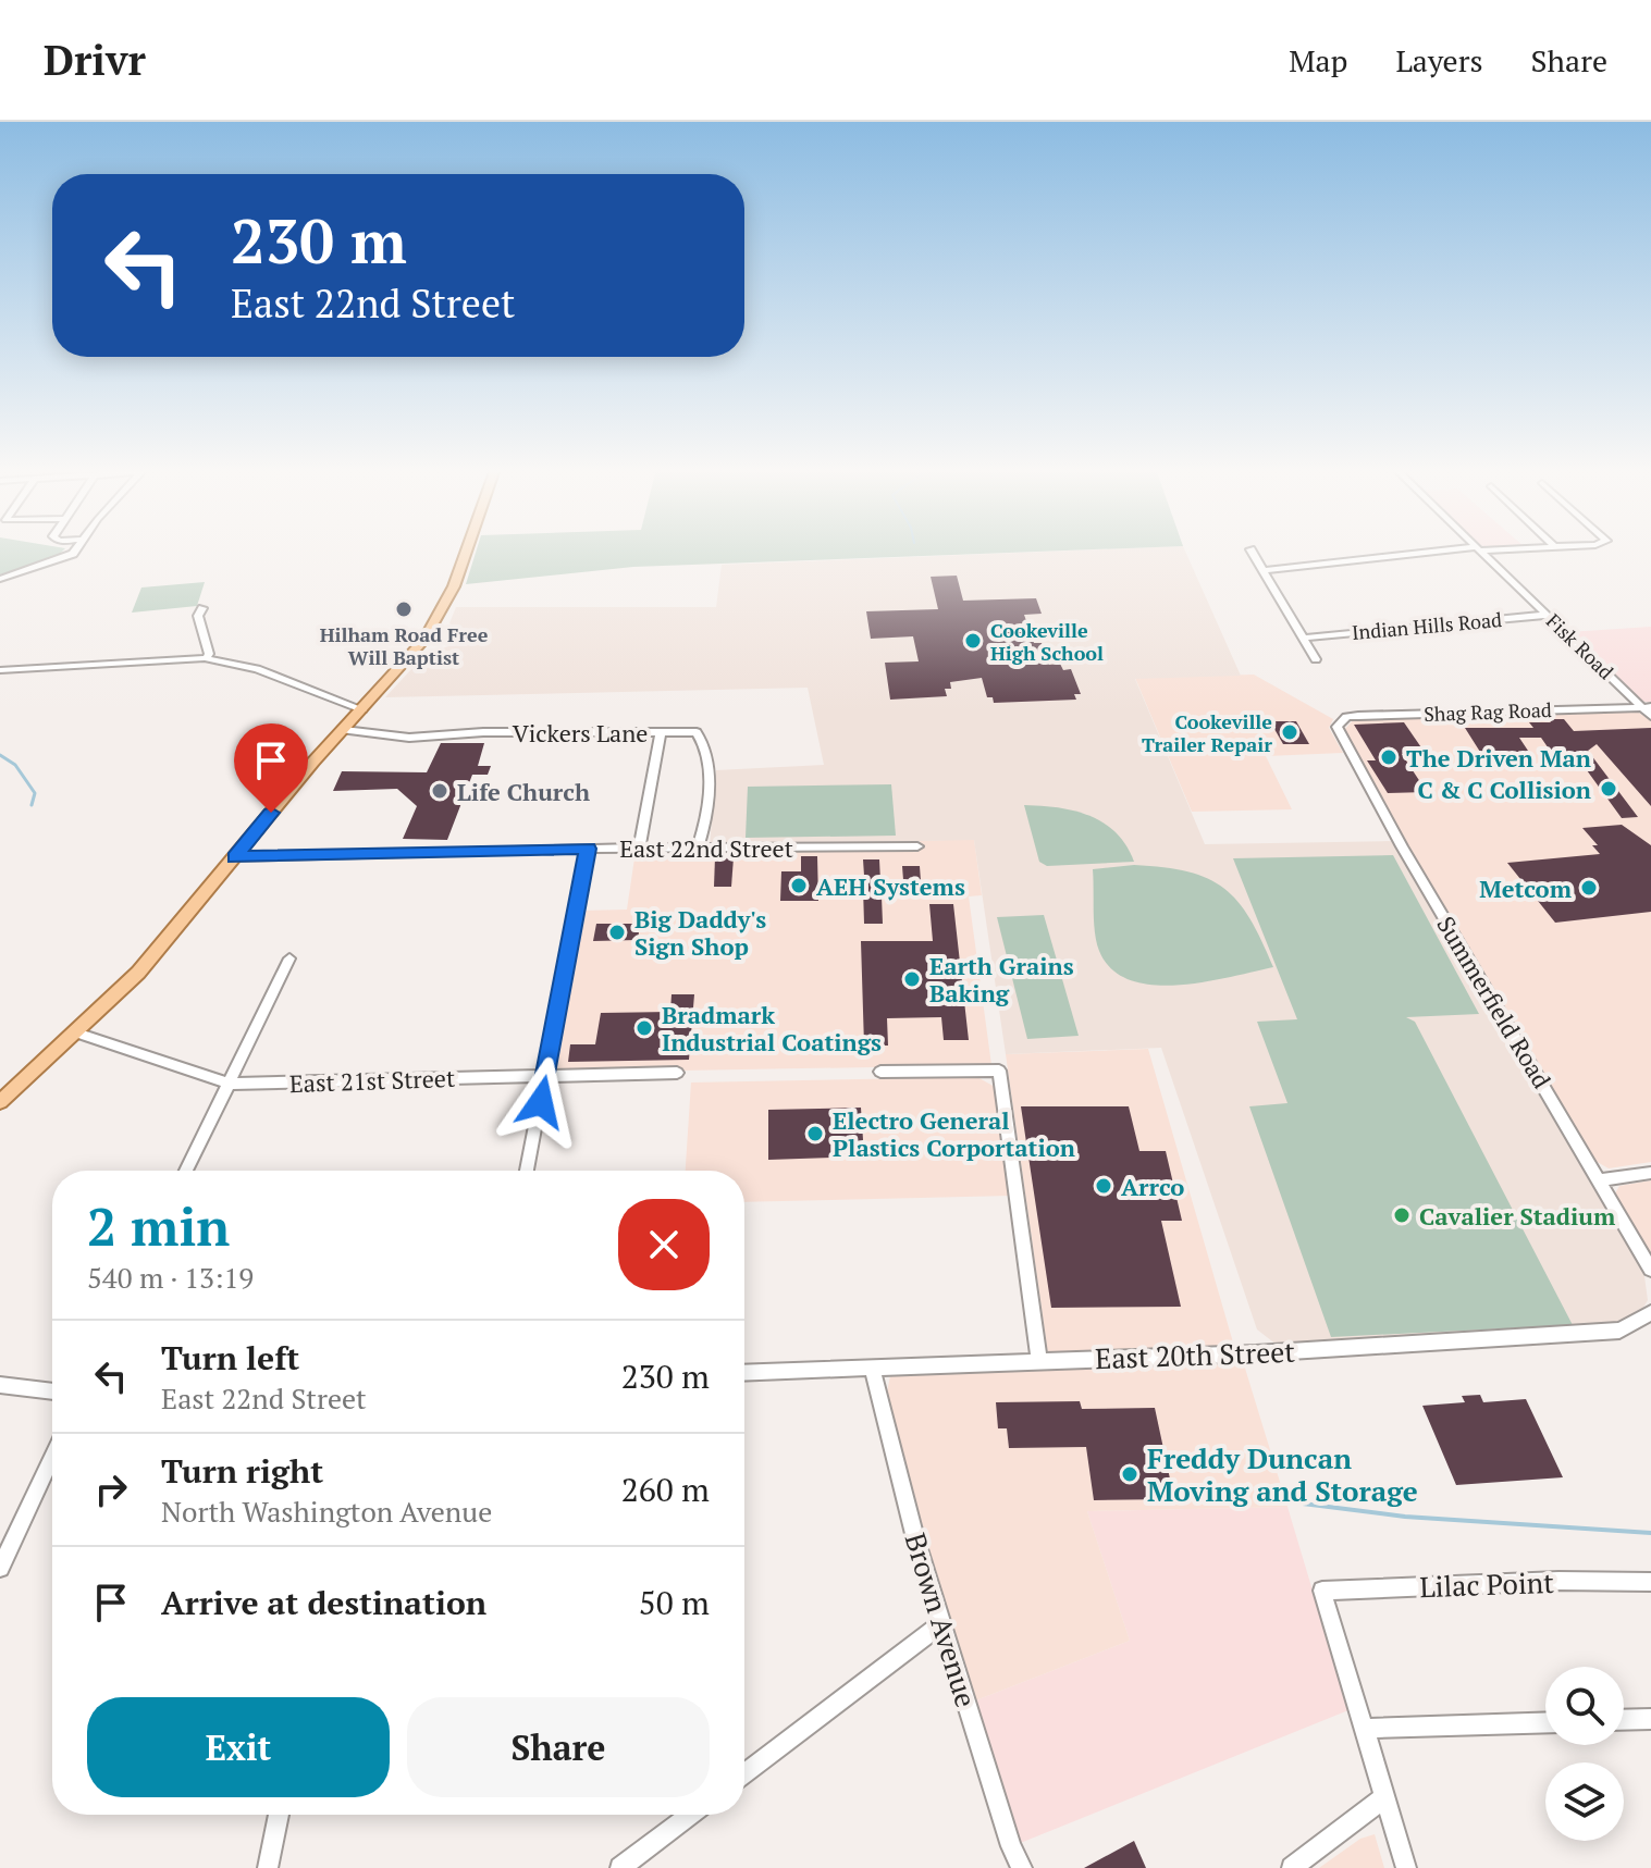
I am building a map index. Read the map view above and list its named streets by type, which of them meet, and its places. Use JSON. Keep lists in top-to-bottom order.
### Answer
{
  "streets": {
    "street": [
      "Indian Hills Road",
      "Fisk Road",
      "Shag Rag Road",
      "Vickers Lane",
      "East 22nd Street",
      "Summerfield Road",
      "East 21st Street",
      "East 20th Street",
      "Lilac Point",
      "Brown Avenue"
    ]
  },
  "crossings": [
    ["Indian Hills Road", "Fisk Road"],
    ["Fisk Road", "Shag Rag Road"],
    ["Shag Rag Road", "Summerfield Road"],
    ["Vickers Lane", "East 22nd Street"],
    ["East 20th Street", "Brown Avenue"]
  ],
  "places": [
    "Hilham Road Free Will Baptist",
    "Cookeville High School",
    "Cookeville Trailer Repair",
    "The Driven Man",
    "C & C Collision",
    "Life Church",
    "AEH Systems",
    "Metcom",
    "Big Daddy's Sign Shop",
    "Earth Grains Baking",
    "Bradmark Industrial Coatings",
    "Electro General Plastics Corportation",
    "Arrco",
    "Cavalier Stadium",
    "Freddy Duncan Moving and Storage"
  ],
  "page": {
    "header": "Drivr",
    "nav": ["Map", "Layers", "Share"],
    "turn": ["230 m", "East 22nd Street"],
    "heading": ["2 min", "540 m · 13:19"],
    "list": [
      {
        "name": "Turn left",
        "note": "East 22nd Street",
        "value": "230 m"
      },
      {
        "name": "Turn right",
        "note": "North Washington Avenue",
        "value": "260 m"
      },
      {
        "name": "Arrive at destination",
        "value": "50 m"
      }
    ],
    "buttons": ["Exit", "Share"]
  }
}
